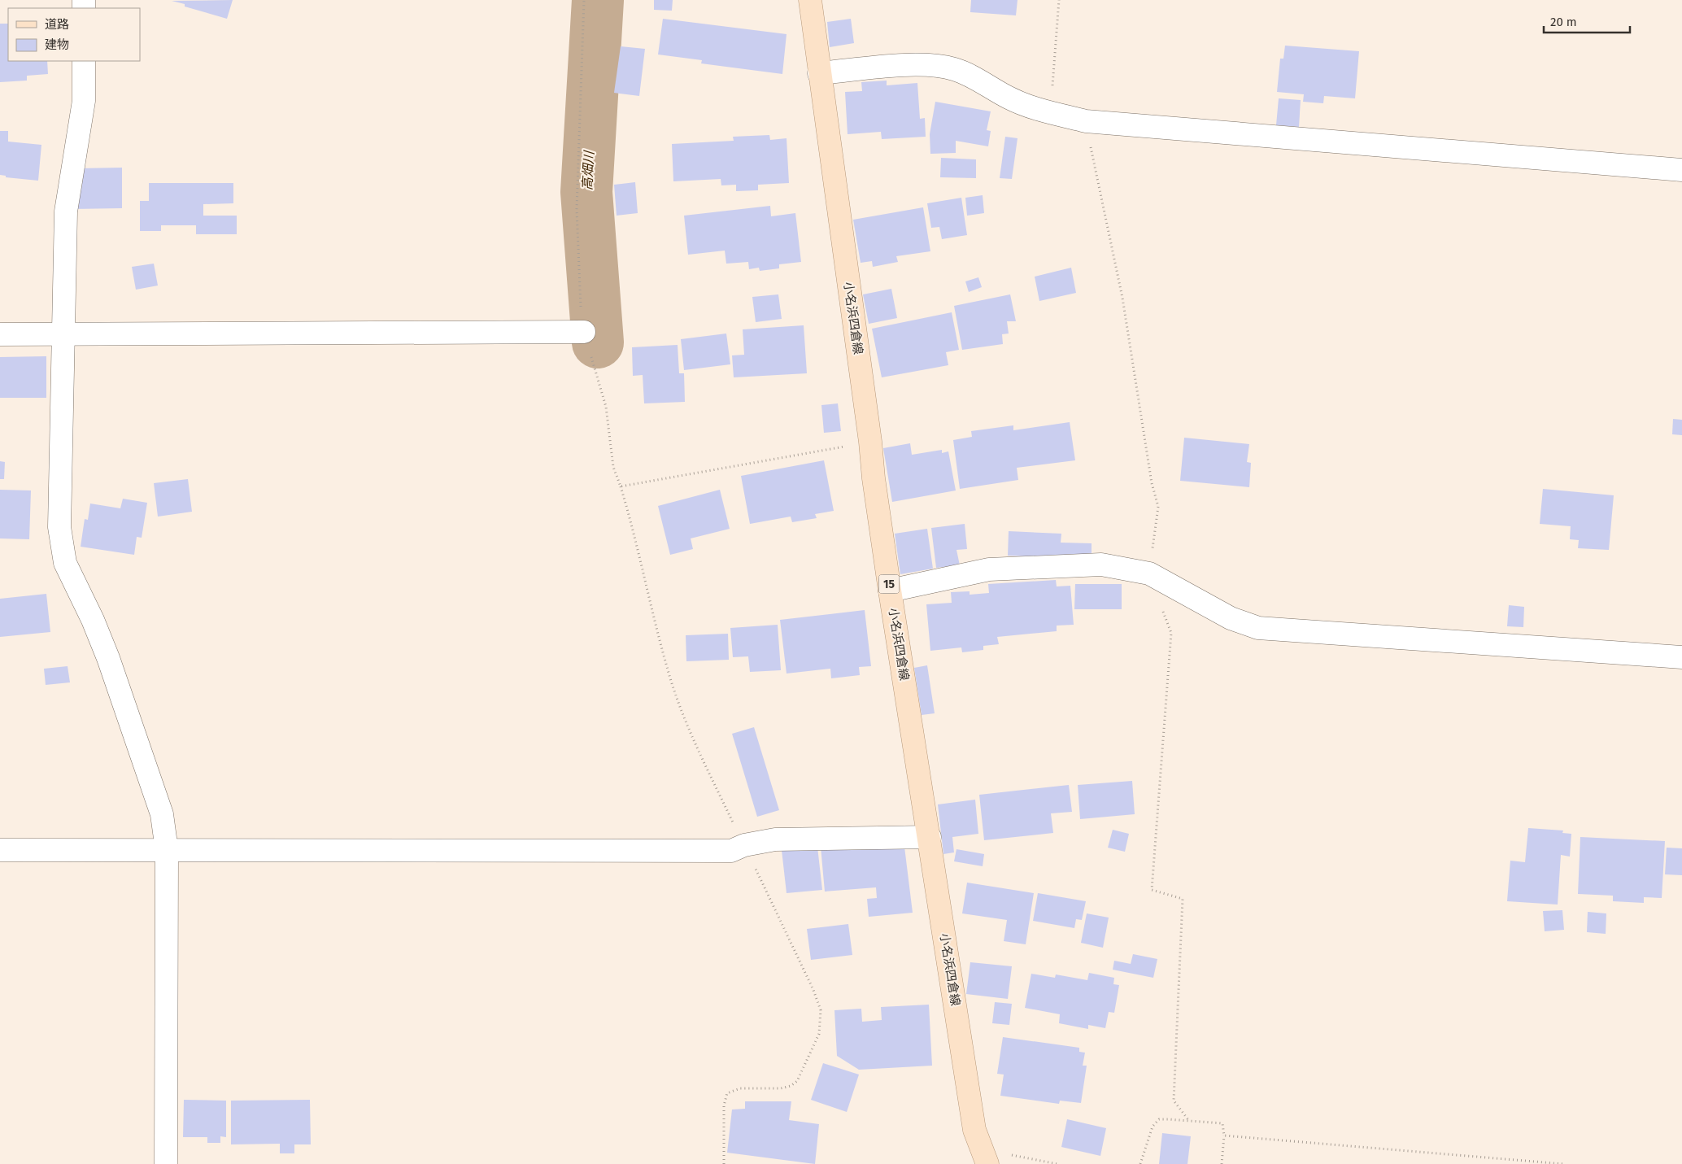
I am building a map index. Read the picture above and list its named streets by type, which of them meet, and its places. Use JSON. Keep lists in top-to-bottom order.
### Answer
{
  "streets": {
    "main road": ["小名浜四倉線", "15"]
  },
  "water": ["高畑川"],
  "legend": ["道路", "建物"],
  "scale_bar": "20 m"
}
